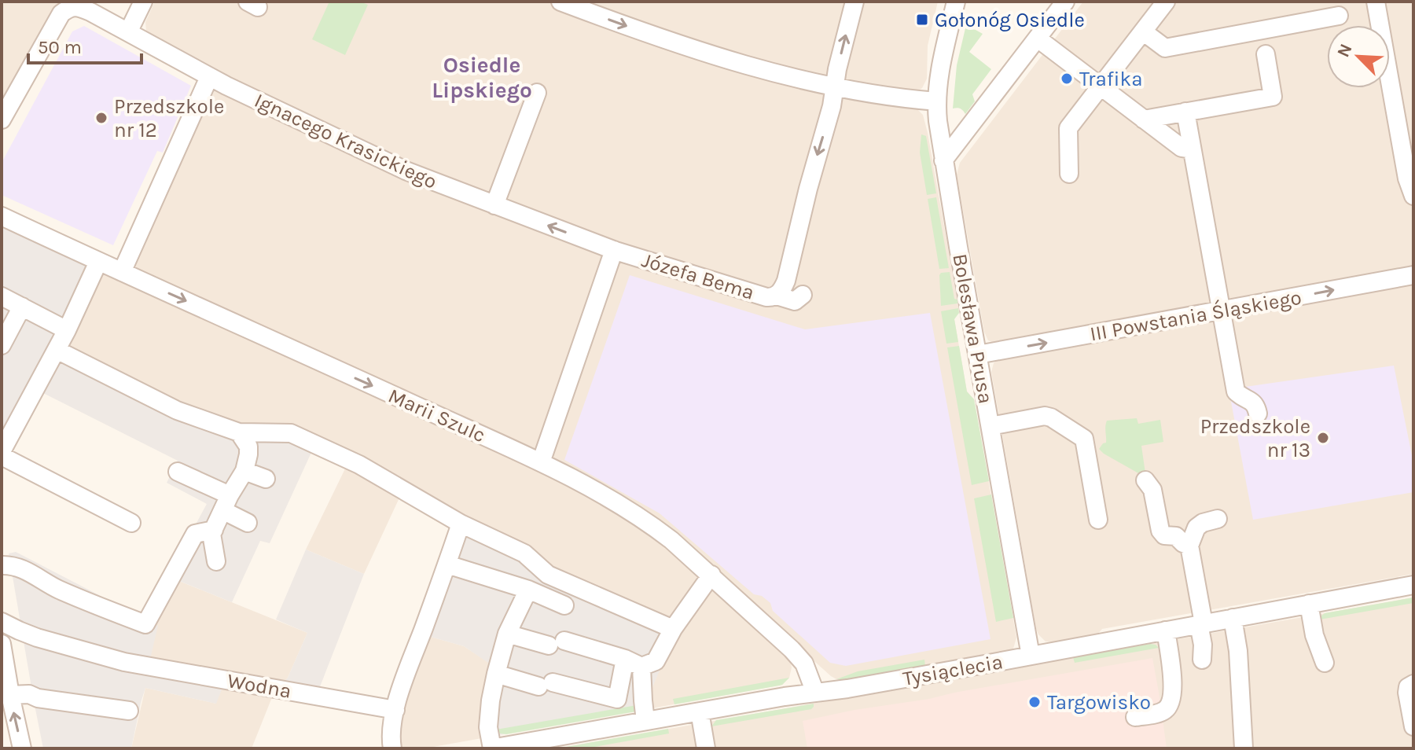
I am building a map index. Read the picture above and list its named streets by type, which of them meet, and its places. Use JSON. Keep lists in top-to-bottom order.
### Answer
{
  "streets": {
    "street": [
      "Ignacego Krasickiego",
      "Józefa Bema",
      "III Powstania Śląskiego",
      "Bolesława Prusa",
      "Marii Szulc",
      "Tysiąclecia",
      "Wodna"
    ]
  },
  "crossings": [
    ["Ignacego Krasickiego", "Józefa Bema"],
    ["Józefa Bema", "Marii Szulc"],
    ["III Powstania Śląskiego", "Bolesława Prusa"],
    ["Bolesława Prusa", "Tysiąclecia"],
    ["Marii Szulc", "Tysiąclecia"]
  ],
  "one_way": ["III Powstania Śląskiego"],
  "districts": ["Osiedle Lipskiego"],
  "places": {
    "transit": ["Gołonóg Osiedle"],
    "other": [
      "Trafika",
      "Przedszkole nr 12",
      "Przedszkole nr 13",
      "Targowisko"
    ]
  },
  "scale_bar": "50 m",
  "north": "top left"
}
